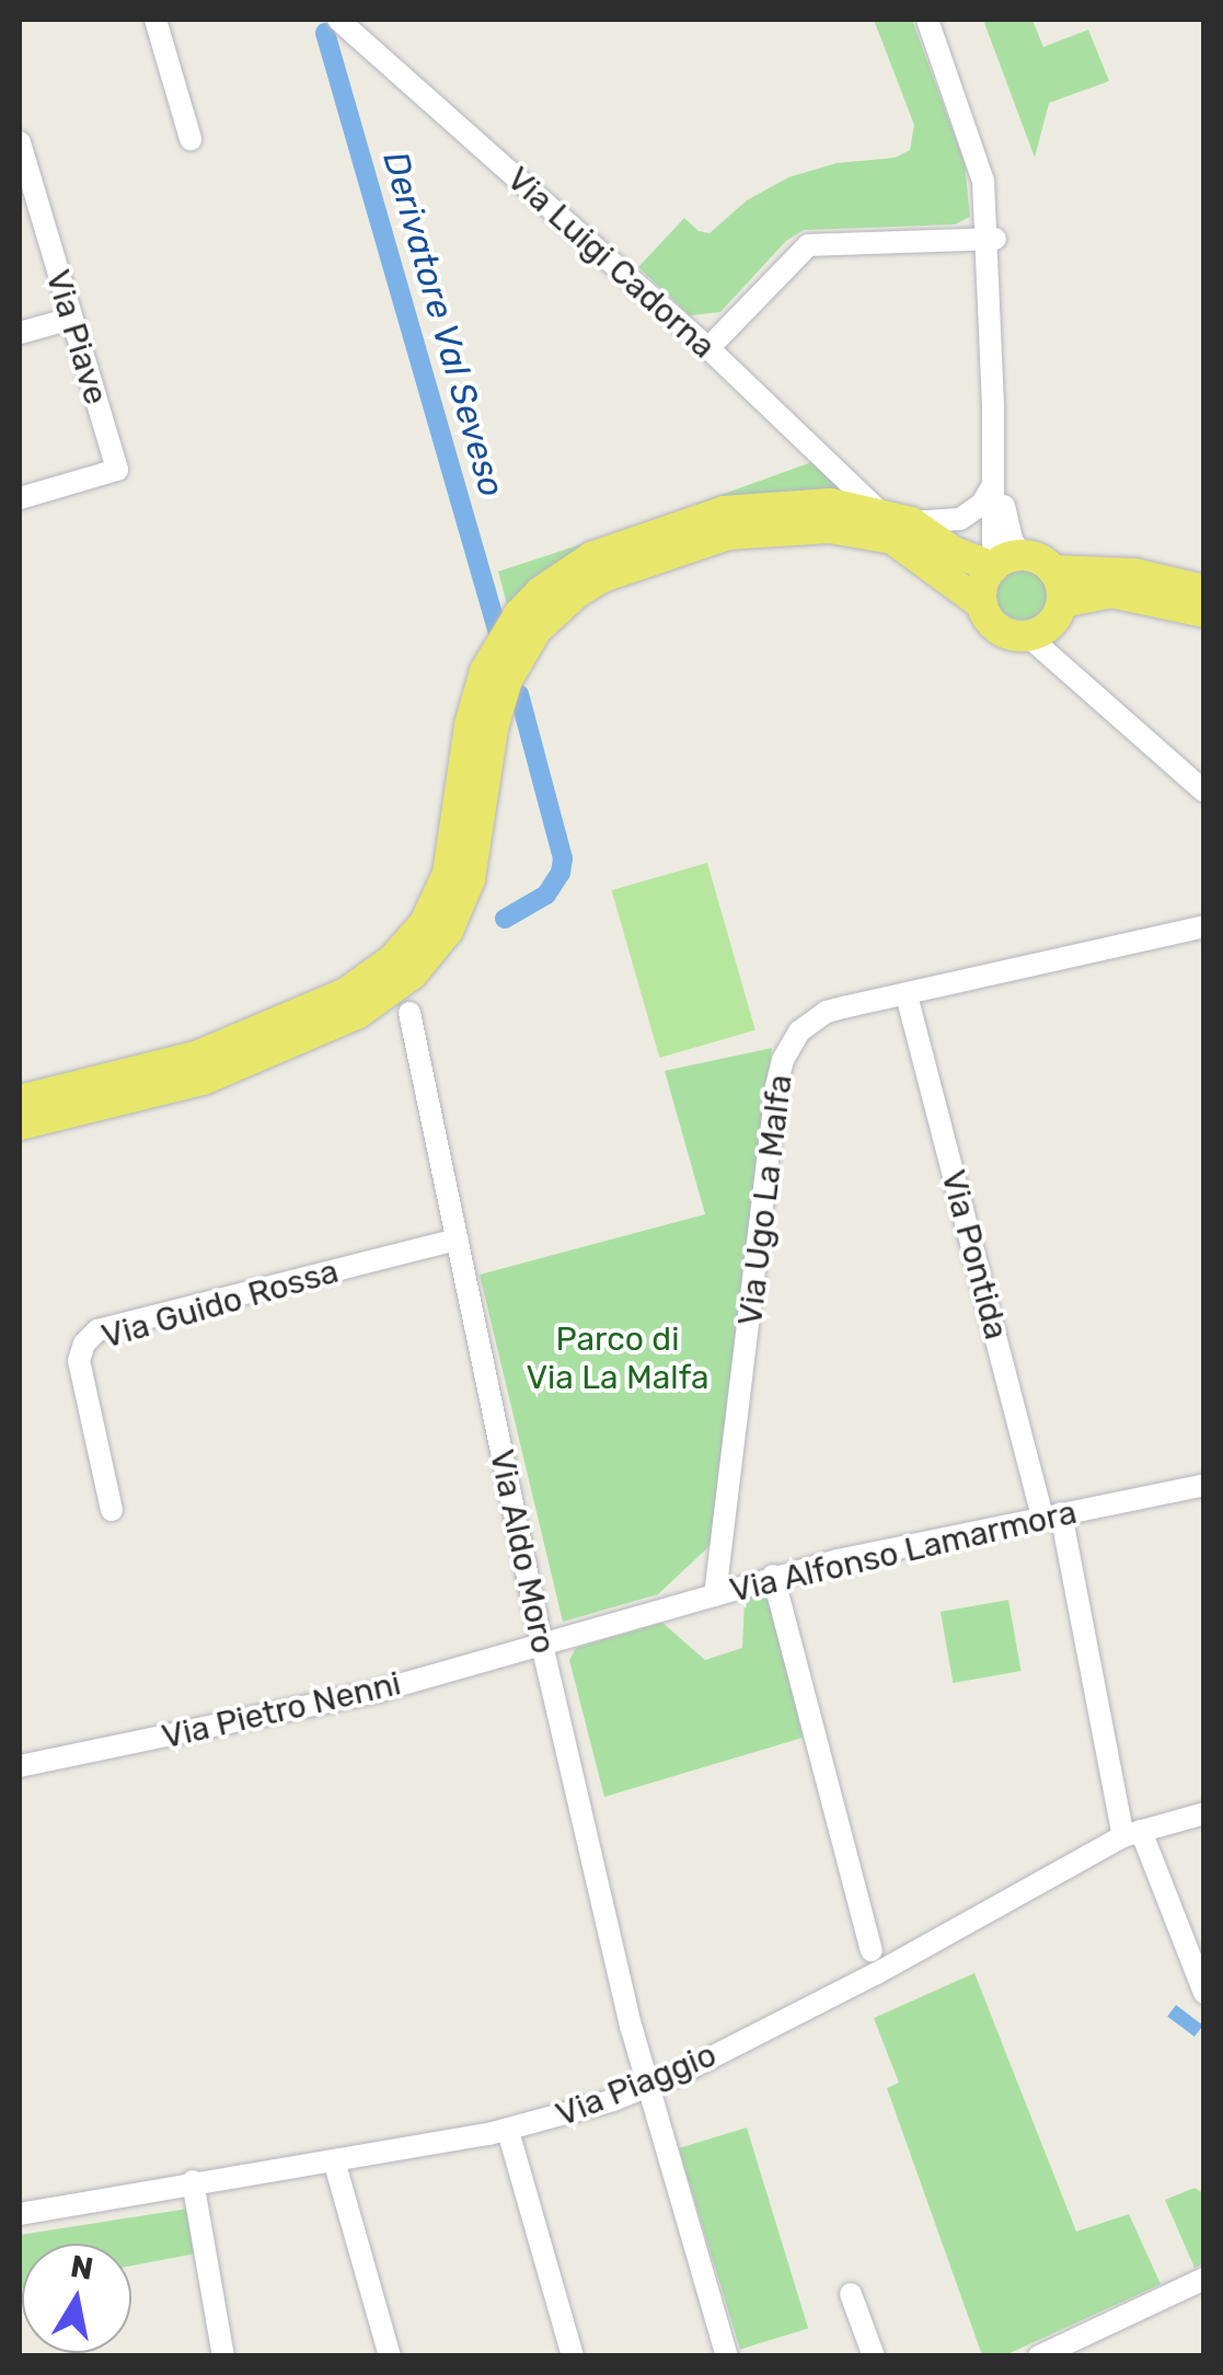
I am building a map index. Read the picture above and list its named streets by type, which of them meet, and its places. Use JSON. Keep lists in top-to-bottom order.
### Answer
{
  "streets": {
    "street": [
      "Via Luigi Cadorna",
      "Via Piave",
      "Via Ugo La Malfa",
      "Via Pontida",
      "Via Guido Rossa",
      "Via Aldo Moro",
      "Via Alfonso Lamarmora",
      "Via Pietro Nenni",
      "Via Piaggio"
    ]
  },
  "crossings": [
    ["Via Ugo La Malfa", "Via Pontida"],
    ["Via Ugo La Malfa", "Via Alfonso Lamarmora"],
    ["Via Pontida", "Via Alfonso Lamarmora"],
    ["Via Pontida", "Via Piaggio"],
    ["Via Guido Rossa", "Via Aldo Moro"],
    ["Via Aldo Moro", "Via Alfonso Lamarmora"],
    ["Via Aldo Moro", "Via Pietro Nenni"],
    ["Via Aldo Moro", "Via Piaggio"],
    ["Via Alfonso Lamarmora", "Via Pietro Nenni"]
  ],
  "water": ["Derivatore Val Seveso"],
  "parks": ["Parco di Via La Malfa"],
  "north": "top"
}
